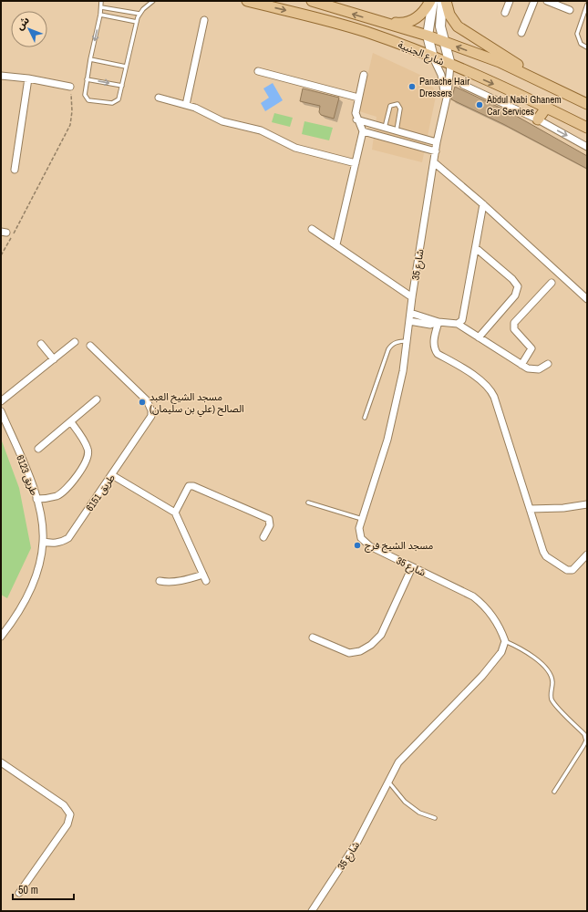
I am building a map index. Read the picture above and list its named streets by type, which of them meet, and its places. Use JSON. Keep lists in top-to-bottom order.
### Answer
{
  "streets": {
    "main road": ["شارع الجنبية"],
    "street": ["شارع 35", "طريق 6123", "طريق 6151"]
  },
  "crossings": [
    ["شارع الجنبية", "شارع 35"],
    ["طريق 6123", "طريق 6151"]
  ],
  "places": [
    "Panache Hair Dressers",
    "Abdul Nabi Ghanem Car Services",
    "مسجد الشيخ العبد الصالح (علي بن سليمان)",
    "مسجد الشيخ فرج"
  ],
  "scale_bar": "50 m",
  "north": "top left"
}
